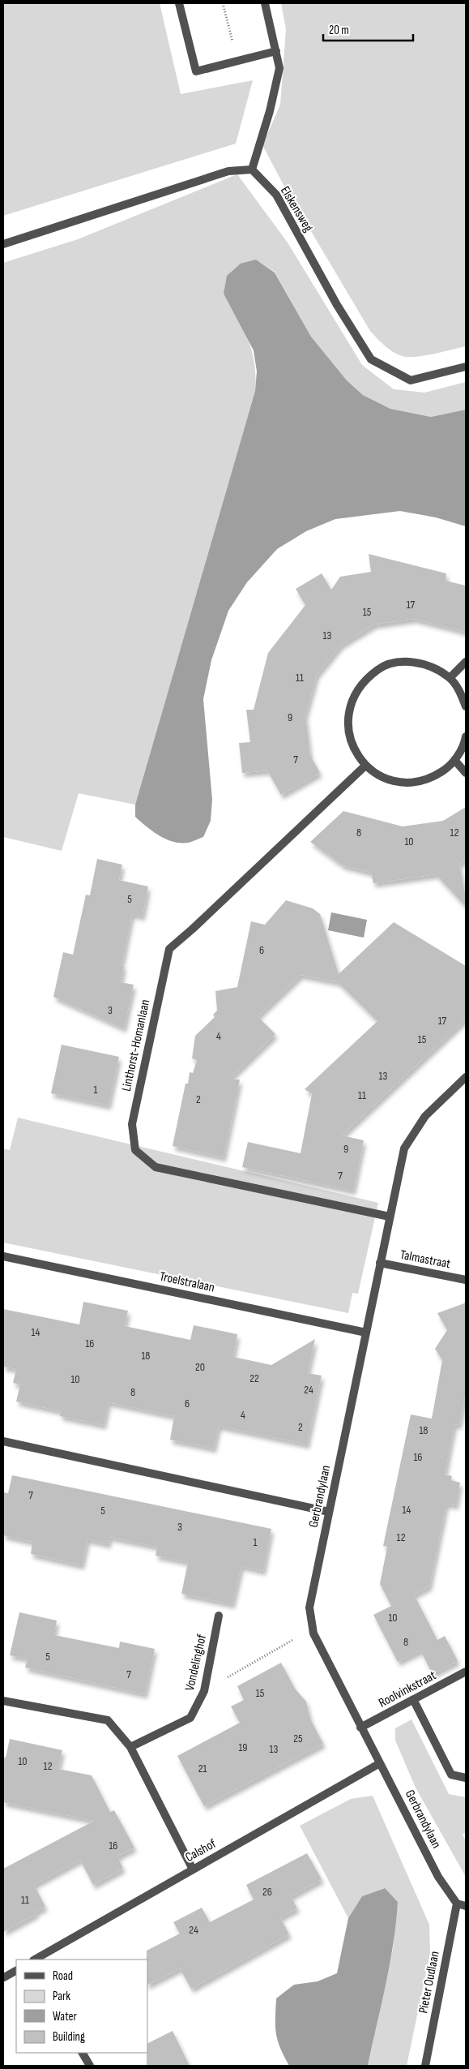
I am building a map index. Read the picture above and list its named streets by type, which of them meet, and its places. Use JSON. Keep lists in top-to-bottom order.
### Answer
{
  "streets": {
    "street": [
      "Elskensweg",
      "Linthorst-Homanlaan",
      "Talmastraat",
      "Troelstralaan",
      "Gerbrandylaan",
      "Vondelinghof",
      "Roolvinkstraat",
      "Calshof",
      "Pieter Oudlaan"
    ]
  },
  "crossings": [
    ["Linthorst-Homanlaan", "Gerbrandylaan"],
    ["Talmastraat", "Gerbrandylaan"],
    ["Troelstralaan", "Gerbrandylaan"],
    ["Gerbrandylaan", "Roolvinkstraat"],
    ["Gerbrandylaan", "Calshof"],
    ["Gerbrandylaan", "Pieter Oudlaan"]
  ],
  "house_numbers": [
    "17",
    "15",
    "13",
    "11",
    "9",
    "7",
    "8",
    "12",
    "10",
    "5",
    "6",
    "3",
    "17",
    "4",
    "15",
    "13",
    "1",
    "11",
    "2",
    "9",
    "7",
    "14",
    "16",
    "18",
    "20",
    "22",
    "10",
    "24",
    "8",
    "6",
    "4",
    "2",
    "18",
    "16",
    "7",
    "14",
    "5",
    "3",
    "12",
    "1",
    "10",
    "8",
    "5",
    "7",
    "15",
    "25",
    "19",
    "13",
    "10",
    "12",
    "21",
    "16",
    "26",
    "11",
    "24"
  ],
  "legend": [
    "Road",
    "Park",
    "Water",
    "Building"
  ],
  "scale_bar": "20 m"
}
